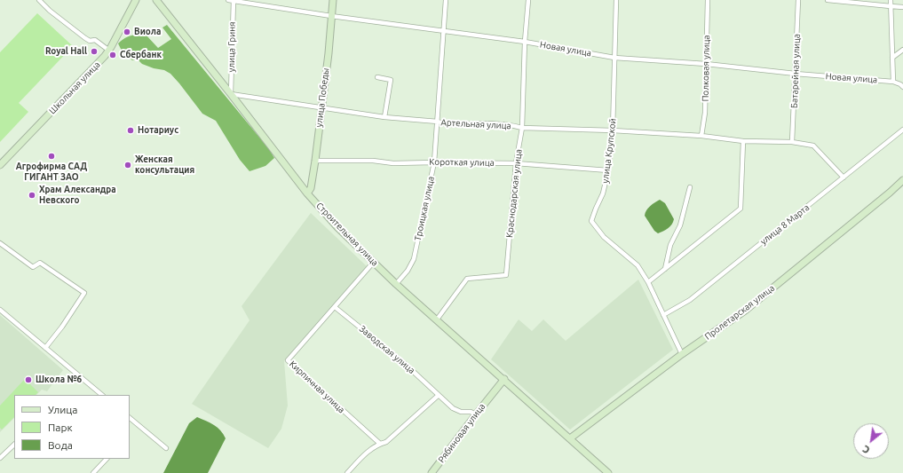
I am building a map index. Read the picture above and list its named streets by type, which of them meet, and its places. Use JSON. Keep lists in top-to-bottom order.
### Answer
{
  "streets": {
    "street": [
      "улица Гриня",
      "Новая улица",
      "Полковая улица",
      "Батарейная улица",
      "Школьная улица",
      "улица Победы",
      "Артельная улица",
      "улица Крупской",
      "Короткая улица",
      "Краснодарская улица",
      "Троицкая улица",
      "улица 8 Марта",
      "Строительная улица",
      "Пролетарская улица",
      "Заводская улица",
      "Кирпичная улица",
      "Рябиновая улица"
    ]
  },
  "crossings": [
    ["улица Гриня", "Новая улица"],
    ["улица Гриня", "Артельная улица"],
    ["улица Гриня", "Строительная улица"],
    ["Новая улица", "Полковая улица"],
    ["Новая улица", "Батарейная улица"],
    ["Новая улица", "улица Победы"],
    ["Новая улица", "улица Крупской"],
    ["Новая улица", "Краснодарская улица"],
    ["Новая улица", "Троицкая улица"],
    ["Полковая улица", "Артельная улица"],
    ["Батарейная улица", "Артельная улица"],
    ["улица Победы", "Артельная улица"],
    ["улица Победы", "Короткая улица"],
    ["улица Победы", "Строительная улица"],
    ["Артельная улица", "улица Крупской"],
    ["Артельная улица", "Краснодарская улица"],
    ["Артельная улица", "Троицкая улица"],
    ["Артельная улица", "улица 8 Марта"],
    ["Артельная улица", "Строительная улица"],
    ["улица Крупской", "Короткая улица"],
    ["улица Крупской", "улица 8 Марта"],
    ["улица Крупской", "Пролетарская улица"],
    ["Короткая улица", "Краснодарская улица"],
    ["Короткая улица", "Троицкая улица"],
    ["Краснодарская улица", "Строительная улица"],
    ["Троицкая улица", "Строительная улица"],
    ["Строительная улица", "Пролетарская улица"],
    ["Строительная улица", "Кирпичная улица"],
    ["Строительная улица", "Рябиновая улица"],
    ["Заводская улица", "Кирпичная улица"],
    ["Заводская улица", "Рябиновая улица"]
  ],
  "places": [
    "Виола",
    "Royal Hall",
    "Сбербанк",
    "Нотариус",
    "Агрофирма САД ГИГАНТ ЗАО",
    "Женская консультация",
    "Храм Александра Невского",
    "Школа №6"
  ],
  "legend": ["Улица", "Парк", "Вода"],
  "north": "bottom left"
}
